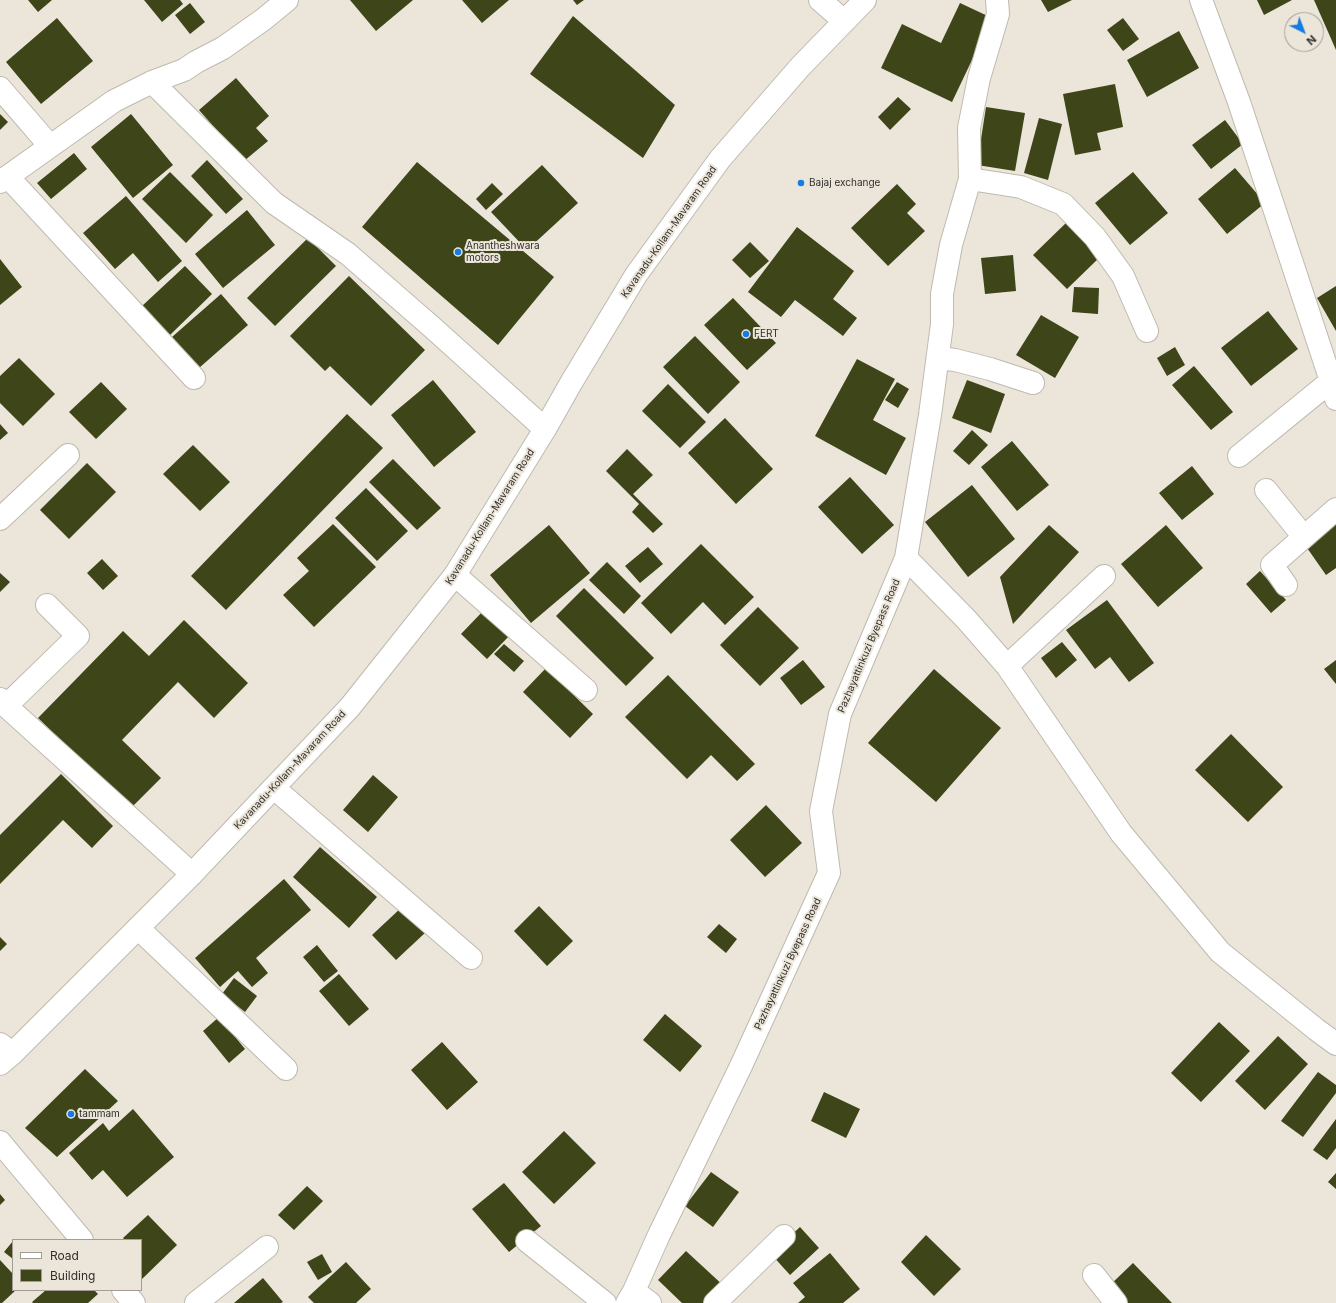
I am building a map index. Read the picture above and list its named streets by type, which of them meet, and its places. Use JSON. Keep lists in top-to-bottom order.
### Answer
{
  "streets": {
    "street": ["Kavanadu-Kollam-Mavaram Road", "Pazhayattinkuzi Byepass Road"]
  },
  "places": [
    "Bajaj exchange",
    "Anantheshwara motors",
    "FERT",
    "tammam"
  ],
  "legend": ["Road", "Building"],
  "north": "bottom right"
}
